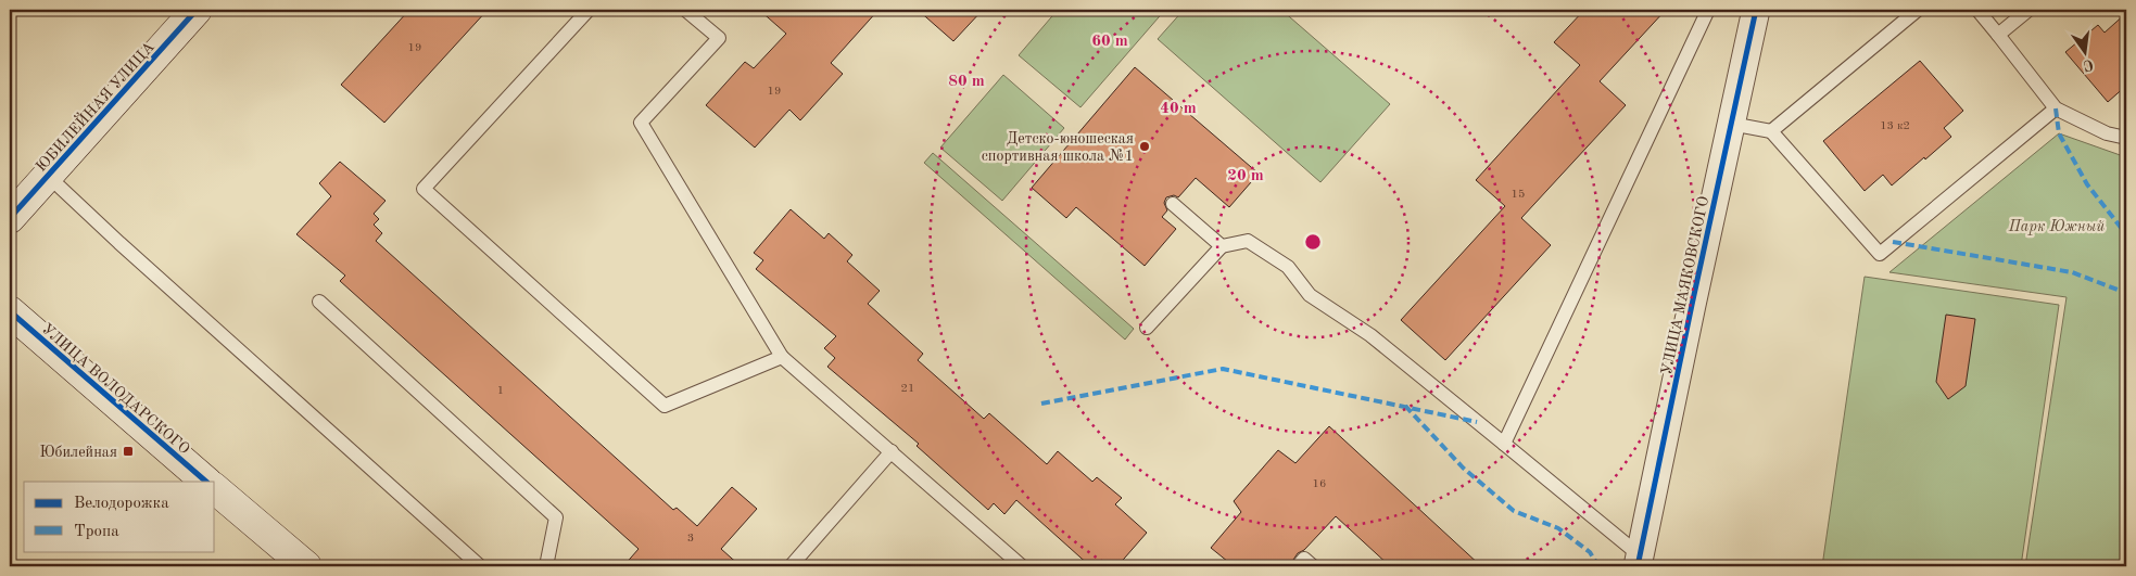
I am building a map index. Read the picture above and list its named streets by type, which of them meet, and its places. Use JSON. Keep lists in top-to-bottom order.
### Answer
{
  "streets": {
    "street": ["ЮБИЛЕЙНАЯ УЛИЦА", "УЛИЦА МАЯКОВСКОГО", "УЛИЦА ВОЛОДАРСКОГО"]
  },
  "parks": ["Парк Южный"],
  "places": {
    "other": ["Детско-юношеская спортивная школа №1"],
    "transit": ["Юбилейная"]
  },
  "house_numbers": [
    "19",
    "19",
    "13 к2",
    "15",
    "21",
    "1",
    "16",
    "3"
  ],
  "legend": ["Велодорожка", "Тропа"],
  "north": "bottom",
  "rings": [
    "60 m",
    "80 m",
    "40 m",
    "20 m"
  ]
}
